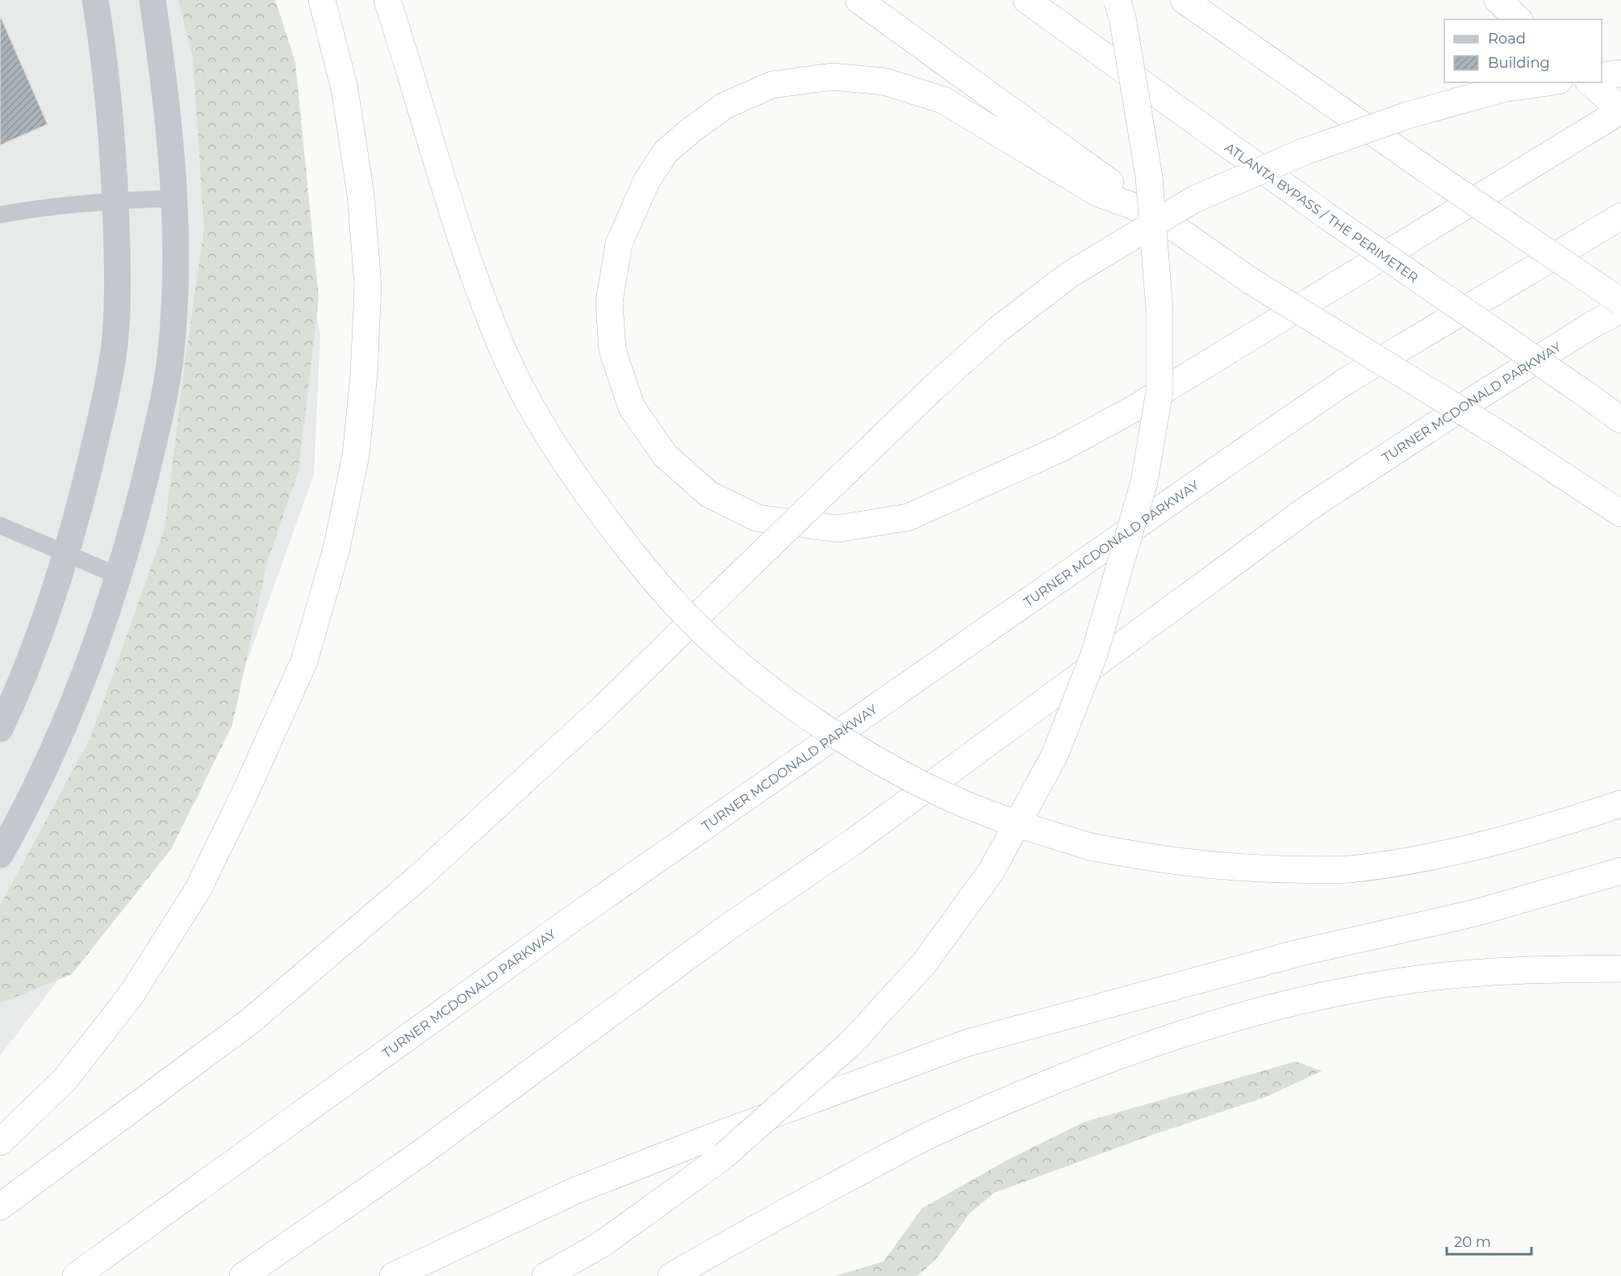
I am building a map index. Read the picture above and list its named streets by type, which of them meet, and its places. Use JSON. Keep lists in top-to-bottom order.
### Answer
{
  "streets": {
    "highway": ["ATLANTA BYPASS / THE PERIMETER", "TURNER MCDONALD PARKWAY"]
  },
  "legend": ["Road", "Building"],
  "scale_bar": "20 m"
}
